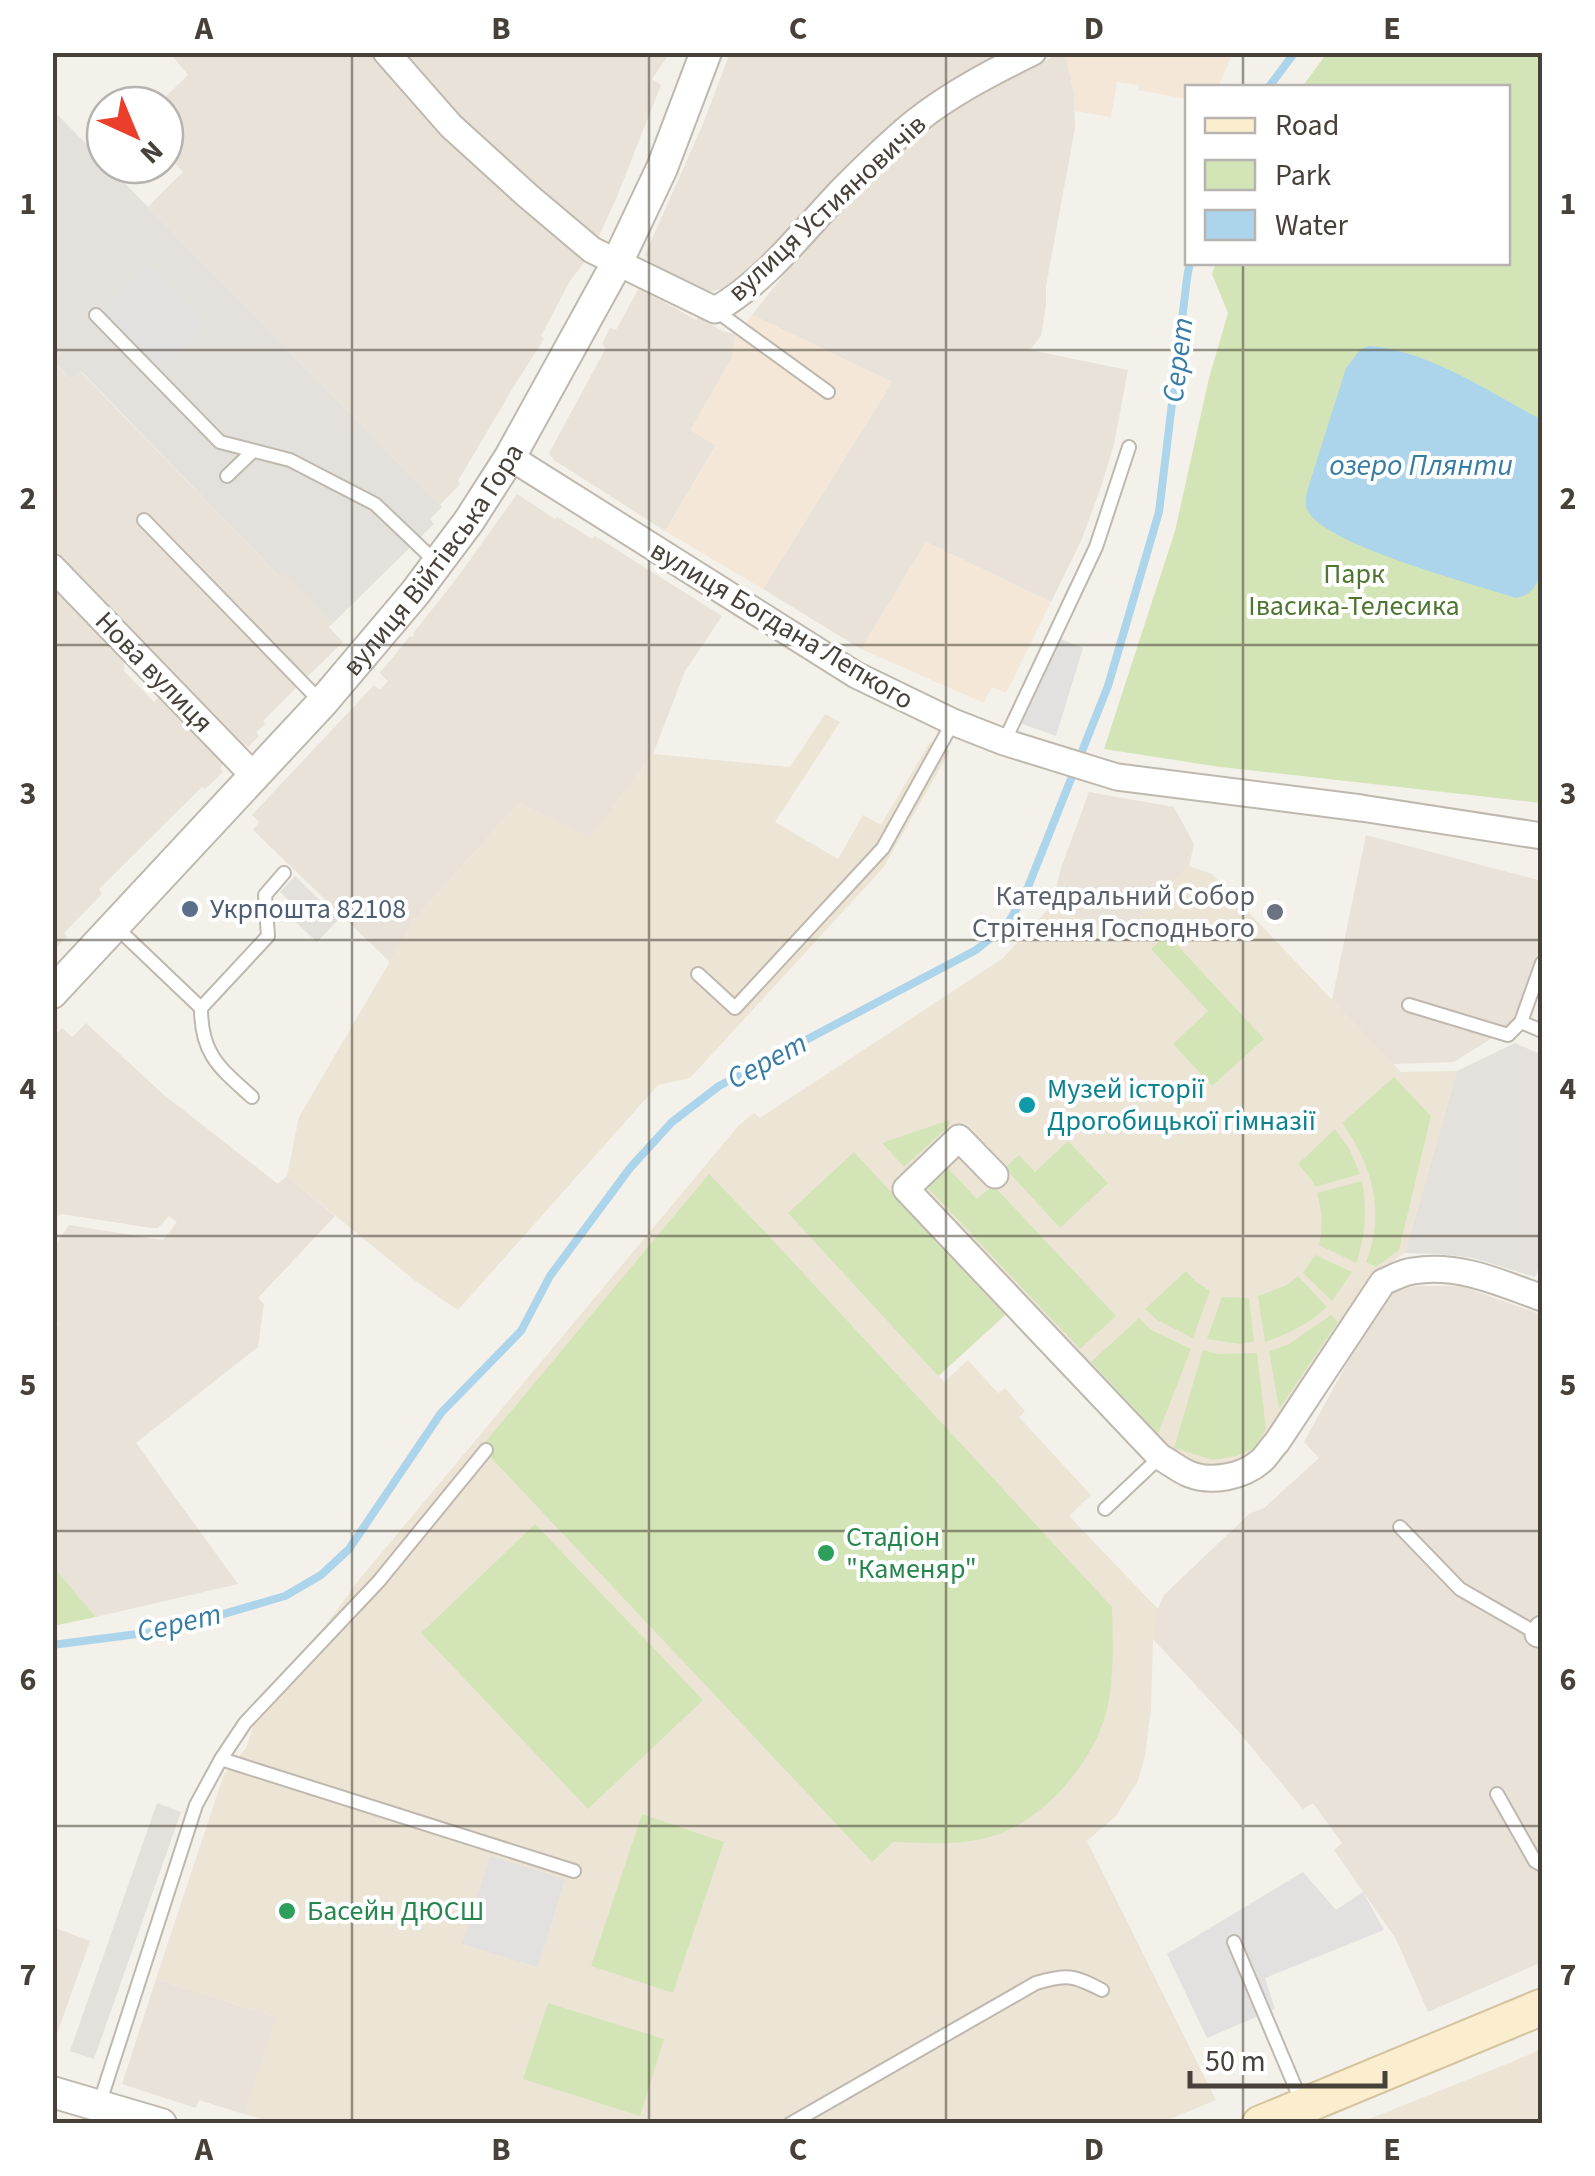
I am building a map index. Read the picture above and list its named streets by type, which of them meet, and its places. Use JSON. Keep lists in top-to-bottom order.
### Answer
{
  "streets": {
    "street": [
      "вулиця Устияновичів",
      "вулиця Війтівська Гора",
      "вулиця Богдана Лепкого",
      "Нова вулиця"
    ]
  },
  "crossings": [
    ["вулиця Устияновичів", "вулиця Війтівська Гора"],
    ["вулиця Війтівська Гора", "вулиця Богдана Лепкого"],
    ["вулиця Війтівська Гора", "Нова вулиця"]
  ],
  "water": ["Серет", "озеро Плянти"],
  "parks": ["Парк Івасика-Телесика"],
  "places": [
    "Укрпошта 82108",
    "Катедральний Собор Стрітення Господнього",
    "Музей історії Дрогобицької гімназії",
    "Стадіон \"Каменяр\"",
    "Басейн ДЮСШ"
  ],
  "legend": ["Road", "Park", "Water"],
  "scale_bar": "50 m",
  "north": "bottom right",
  "grid": {
    "columns": [
      "A",
      "B",
      "C",
      "D",
      "E"
    ],
    "rows": [
      "1",
      "2",
      "3",
      "4",
      "5",
      "6",
      "7"
    ]
  }
}
